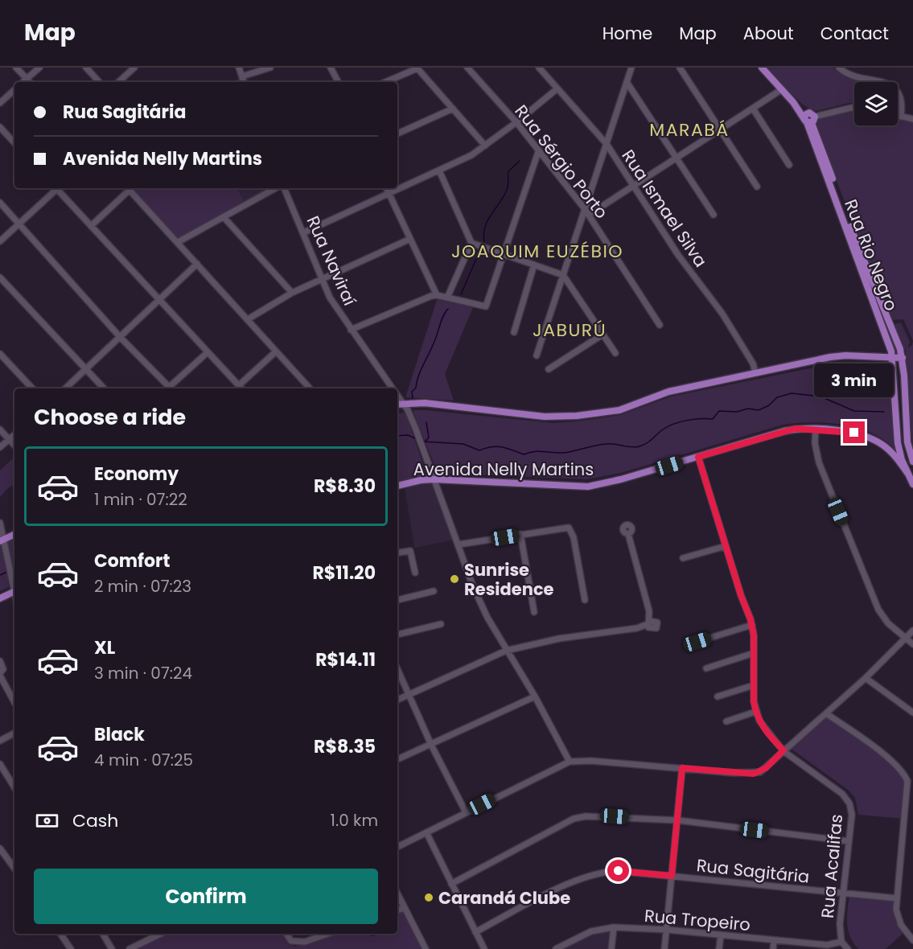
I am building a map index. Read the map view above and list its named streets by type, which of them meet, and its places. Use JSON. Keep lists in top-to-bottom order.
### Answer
{
  "streets": {
    "main road": ["Rua Rio Negro", "Avenida Nelly Martins"],
    "street": [
      "Rua Sérgio Porto",
      "Rua Ismael Silva",
      "Rua Naviraí",
      "Rua Acalifas",
      "Rua Sagitária",
      "Rua Tropeiro"
    ]
  },
  "crossings": [
    ["Rua Rio Negro", "Avenida Nelly Martins"],
    ["Rua Naviraí", "Avenida Nelly Martins"],
    ["Avenida Nelly Martins", "Rua Acalifas"],
    ["Rua Acalifas", "Rua Sagitária"],
    ["Rua Acalifas", "Rua Tropeiro"]
  ],
  "districts": ["MARABÁ", "JOAQUIM EUZÉBIO", "JABURÚ"],
  "places": ["Sunrise Residence", "Carandá Clube"],
  "page": {
    "header": "Map",
    "nav": [
      "Home",
      "Map",
      "About",
      "Contact"
    ],
    "banner": ["Rua Sagitária", "Avenida Nelly Martins"],
    "bubble": "3 min",
    "heading": "Choose a ride",
    "list": [
      {
        "name": "Economy",
        "note": "1 min · 07:22",
        "value": "R$8.30"
      },
      {
        "name": "Comfort",
        "note": "2 min · 07:23",
        "value": "R$11.20"
      },
      {
        "name": "XL",
        "note": "3 min · 07:24",
        "value": "R$14.11"
      },
      {
        "name": "Black",
        "note": "4 min · 07:25",
        "value": "R$8.35"
      }
    ],
    "pay": ["Cash", "1.0 km"],
    "buttons": "Confirm"
  }
}
